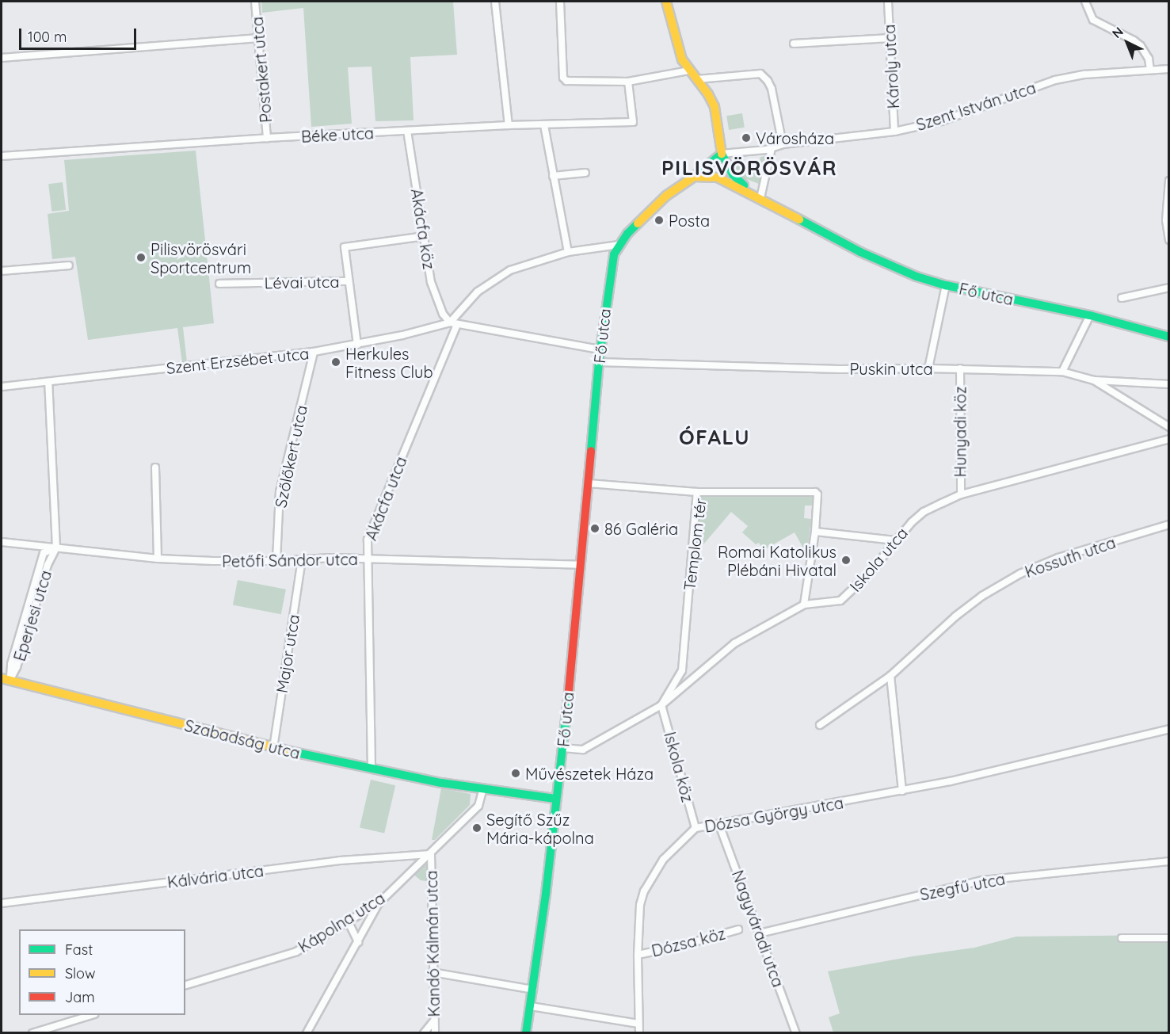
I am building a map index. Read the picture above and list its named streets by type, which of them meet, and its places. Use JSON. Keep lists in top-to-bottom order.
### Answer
{
  "streets": {
    "main road": ["Fő utca", "Szabadság utca"],
    "street": [
      "Károly utca",
      "Postakert utca",
      "Szent István utca",
      "Béke utca",
      "Akácfa köz",
      "Lévai utca",
      "Szent Erzsébet utca",
      "Puskin utca",
      "Hunyadi köz",
      "Szőlőkert utca",
      "Akácfa utca",
      "Templom tér",
      "Kossuth utca",
      "Iskola utca",
      "Petőfi Sándor utca",
      "Eperjesi utca",
      "Major utca",
      "Iskola köz",
      "Dózsa György utca",
      "Kálvária utca",
      "Szegfű utca",
      "Kápolna utca",
      "Nagyváradi utca",
      "Dózsa köz",
      "Kandó Kálmán utca"
    ]
  },
  "crossings": [
    ["Károly utca", "Szent István utca"],
    ["Postakert utca", "Béke utca"],
    ["Béke utca", "Akácfa köz"],
    ["Akácfa köz", "Szent Erzsébet utca"],
    ["Akácfa köz", "Akácfa utca"],
    ["Lévai utca", "Szent Erzsébet utca"],
    ["Fő utca", "Szent Erzsébet utca"],
    ["Fő utca", "Puskin utca"],
    ["Fő utca", "Iskola utca"],
    ["Fő utca", "Petőfi Sándor utca"],
    ["Fő utca", "Szabadság utca"],
    ["Szent Erzsébet utca", "Szőlőkert utca"],
    ["Szent Erzsébet utca", "Akácfa utca"],
    ["Puskin utca", "Hunyadi köz"],
    ["Hunyadi köz", "Iskola utca"],
    ["Szőlőkert utca", "Petőfi Sándor utca"],
    ["Akácfa utca", "Petőfi Sándor utca"],
    ["Akácfa utca", "Szabadság utca"],
    ["Templom tér", "Iskola utca"],
    ["Templom tér", "Iskola köz"],
    ["Iskola utca", "Iskola köz"],
    ["Petőfi Sándor utca", "Eperjesi utca"],
    ["Petőfi Sándor utca", "Major utca"],
    ["Eperjesi utca", "Szabadság utca"],
    ["Major utca", "Szabadság utca"],
    ["Szabadság utca", "Kápolna utca"],
    ["Iskola köz", "Dózsa György utca"],
    ["Dózsa György utca", "Nagyváradi utca"],
    ["Dózsa György utca", "Dózsa köz"],
    ["Kálvária utca", "Kápolna utca"],
    ["Kálvária utca", "Kandó Kálmán utca"],
    ["Szegfű utca", "Nagyváradi utca"],
    ["Kápolna utca", "Kandó Kálmán utca"]
  ],
  "districts": ["PILISVÖRÖSVÁR", "ÓFALU"],
  "places": [
    "Városháza",
    "Posta",
    "Pilisvörösvári Sportcentrum",
    "Herkules Fitness Club",
    "86 Galéria",
    "Romai Katolikus Plébáni Hivatal",
    "Művészetek Háza",
    "Segítő Szűz Mária-kápolna"
  ],
  "legend": ["Fast", "Slow", "Jam"],
  "scale_bar": "100 m",
  "north": "top left"
}
